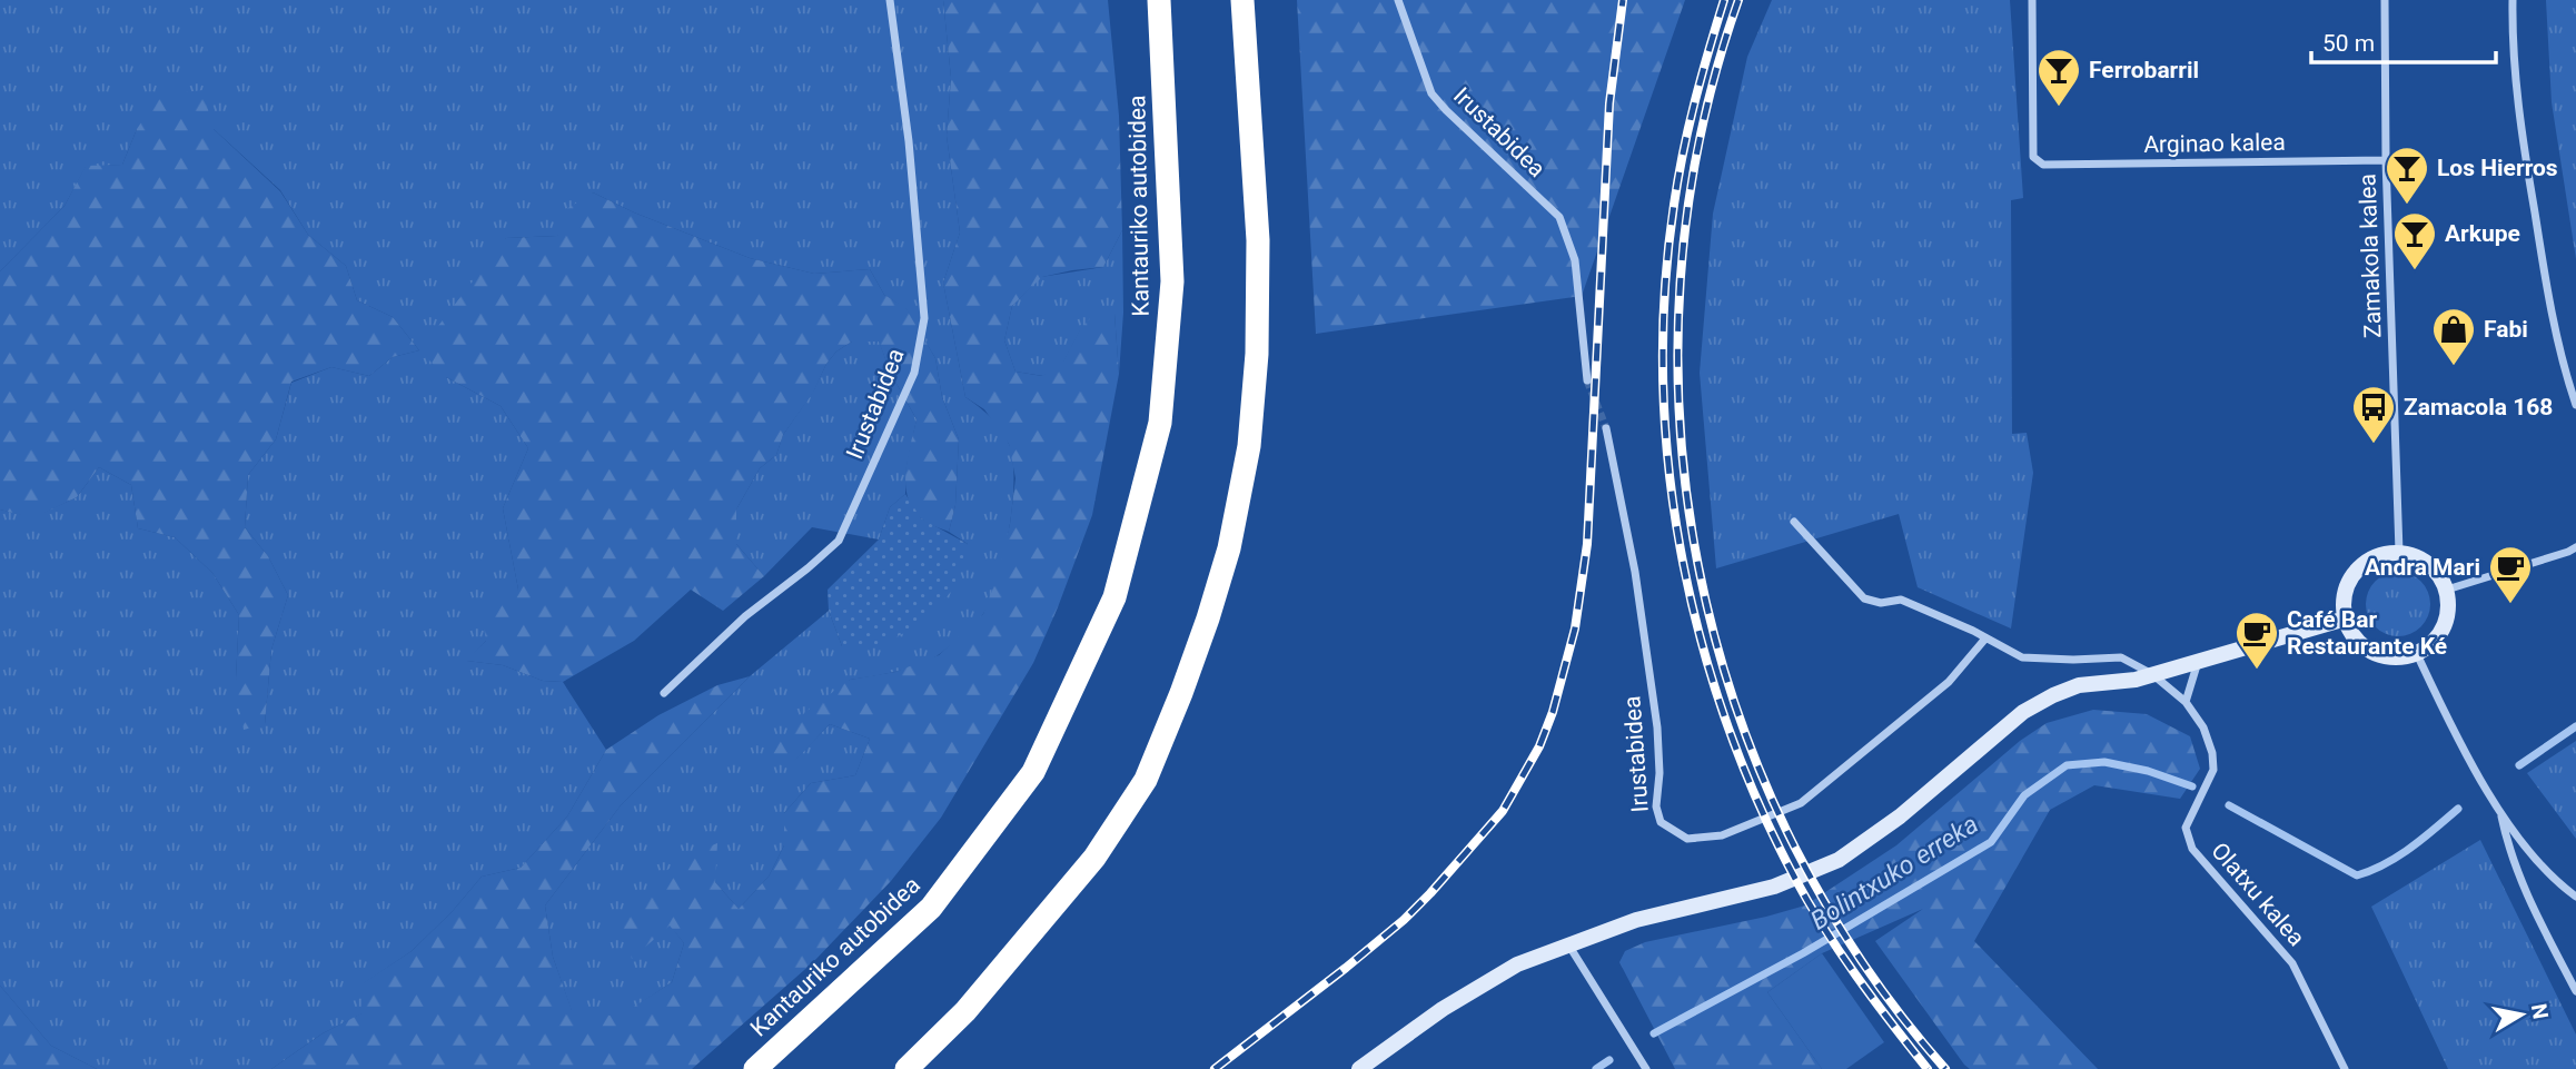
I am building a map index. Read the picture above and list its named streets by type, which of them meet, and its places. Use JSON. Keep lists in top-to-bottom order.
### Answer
{
  "streets": {
    "highway": ["Kantauriko autobidea"],
    "street": [
      "Irustabidea",
      "Arginao kalea",
      "Zamakola kalea",
      "Olatxu kalea"
    ]
  },
  "crossings": [
    ["Arginao kalea", "Zamakola kalea"]
  ],
  "water": ["Bolintxuko erreka"],
  "places": {
    "bar": ["Ferrobarril", "Los Hierros", "Arkupe"],
    "shop": ["Fabi"],
    "bus stop": ["Zamacola 168"],
    "cafe": ["Andra Mari", "Café Bar Restaurante Ké"]
  },
  "scale_bar": "50 m",
  "north": "right"
}
